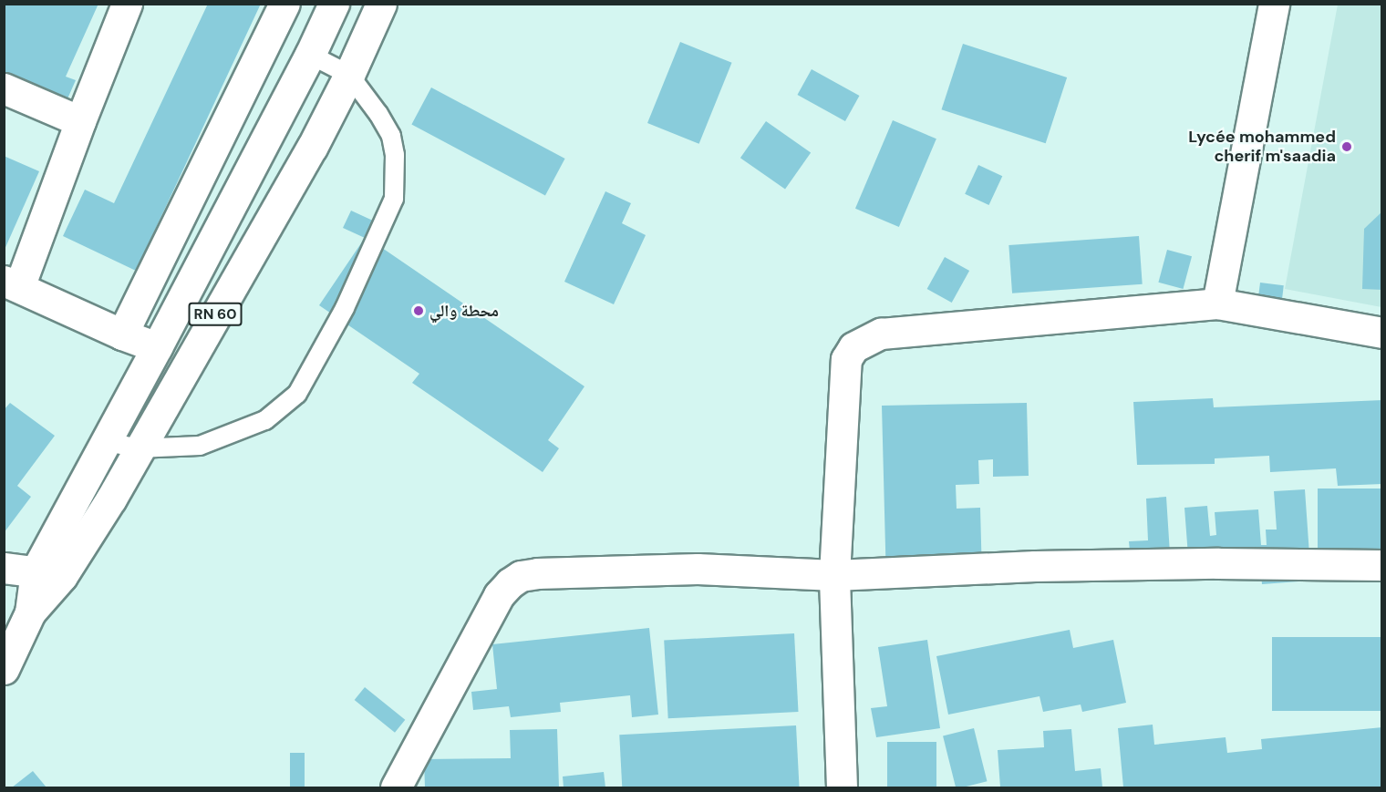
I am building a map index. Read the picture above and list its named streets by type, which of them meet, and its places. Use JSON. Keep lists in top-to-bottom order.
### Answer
{
  "streets": {
    "street": ["RN 60"]
  },
  "places": ["Lycée mohammed cherif m'saadia", "محطة والي"]
}
